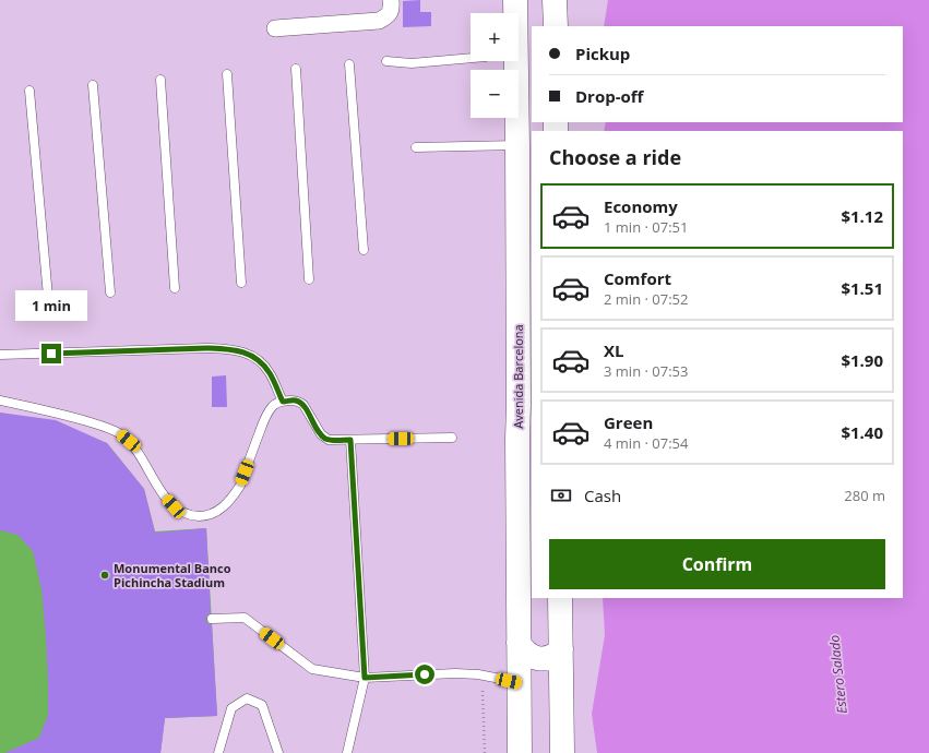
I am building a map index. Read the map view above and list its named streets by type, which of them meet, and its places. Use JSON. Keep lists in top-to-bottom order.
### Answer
{
  "streets": {
    "main road": ["Avenida Barcelona"]
  },
  "water": ["Estero Salado"],
  "places": ["Monumental Banco Pichincha Stadium"],
  "page": {
    "map_buttons": ["+", "−"],
    "banner": ["Pickup", "Drop-off"],
    "heading": "Choose a ride",
    "list": [
      {
        "name": "Economy",
        "note": "1 min · 07:51",
        "value": "$1.12"
      },
      {
        "name": "Comfort",
        "note": "2 min · 07:52",
        "value": "$1.51"
      },
      {
        "name": "XL",
        "note": "3 min · 07:53",
        "value": "$1.90"
      },
      {
        "name": "Green",
        "note": "4 min · 07:54",
        "value": "$1.40"
      }
    ],
    "bubble": "1 min",
    "pay": ["Cash", "280 m"],
    "buttons": "Confirm"
  }
}
